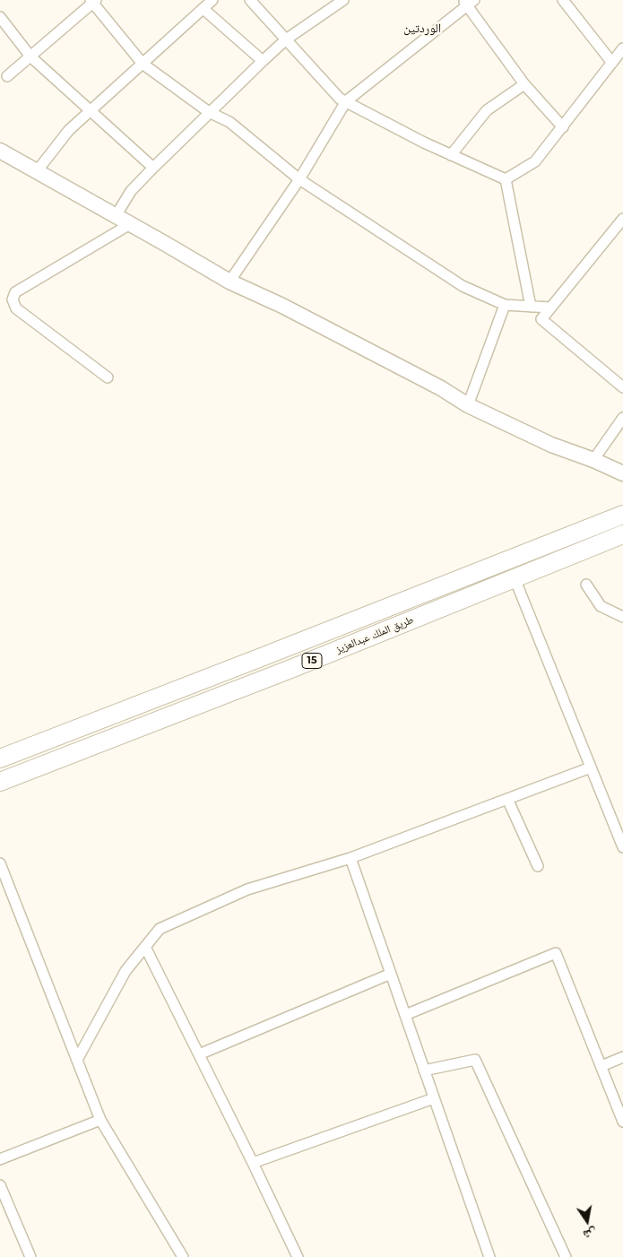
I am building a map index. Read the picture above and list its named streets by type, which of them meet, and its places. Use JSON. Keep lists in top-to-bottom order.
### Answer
{
  "streets": {
    "highway": ["طريق الملك عبدالعزيز", "15"]
  },
  "districts": ["الوردتين"],
  "north": "bottom"
}
